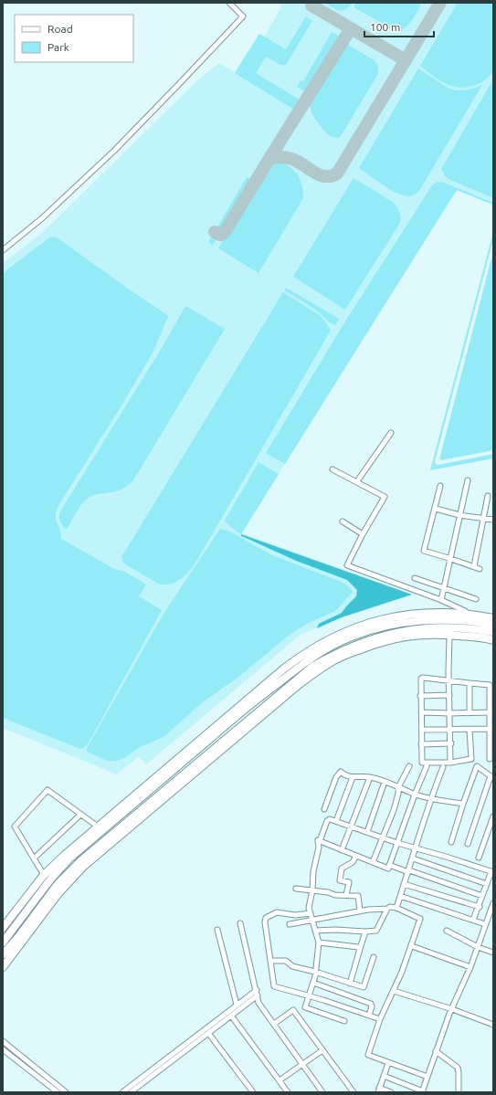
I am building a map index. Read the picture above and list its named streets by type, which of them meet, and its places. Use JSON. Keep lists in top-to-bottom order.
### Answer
{
  "legend": ["Road", "Park"],
  "scale_bar": "100 m"
}
